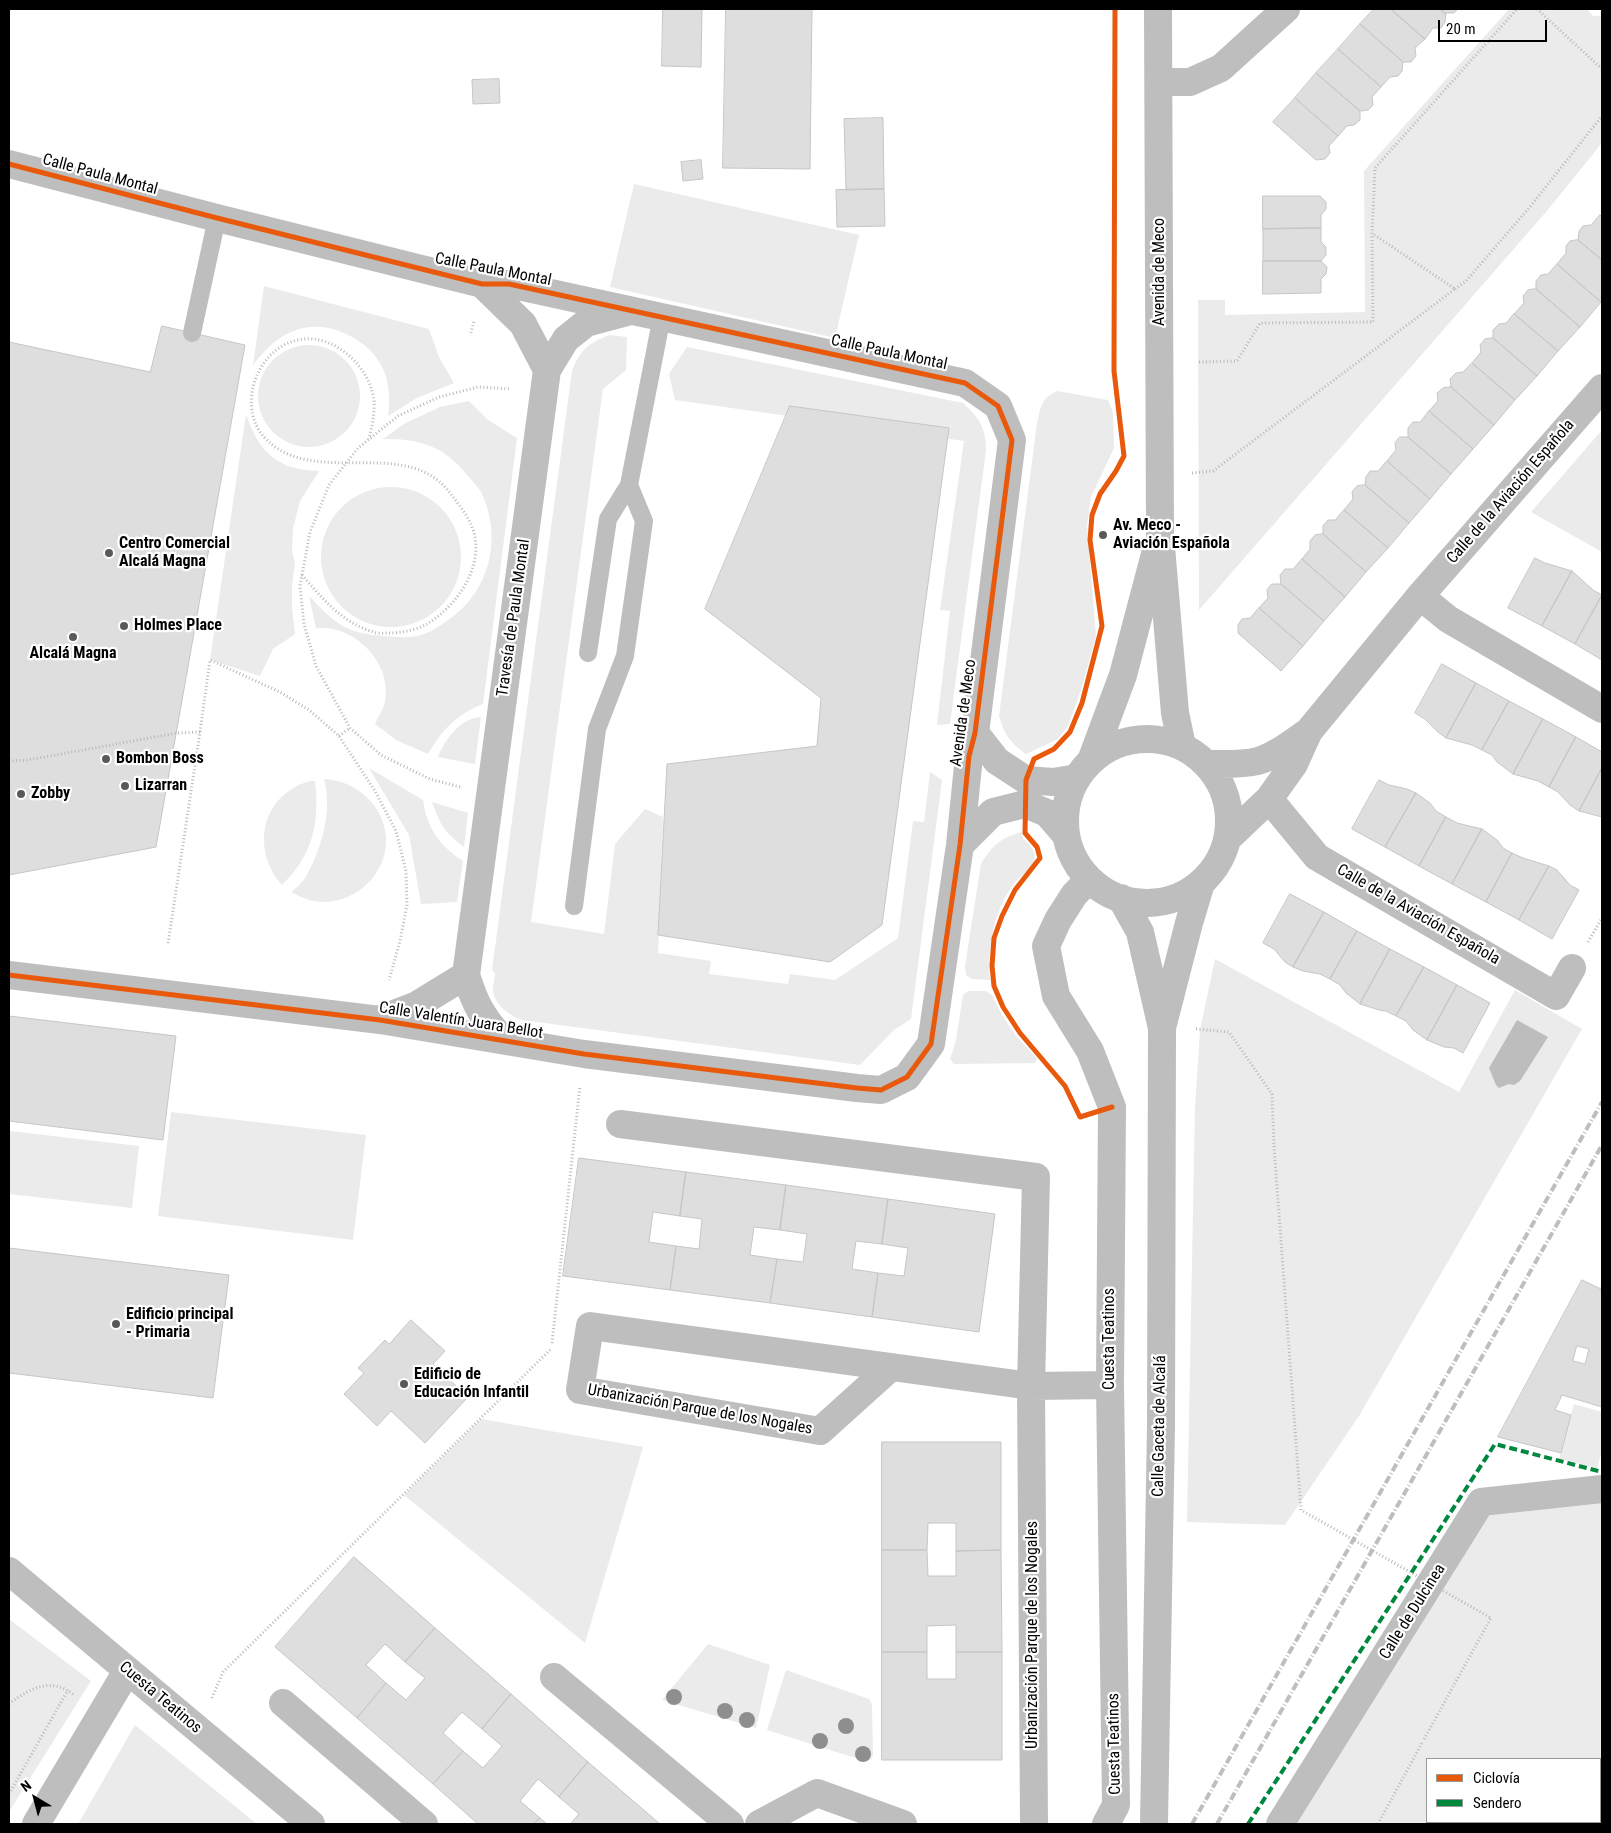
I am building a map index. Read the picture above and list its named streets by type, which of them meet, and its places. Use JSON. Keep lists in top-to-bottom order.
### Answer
{
  "streets": {
    "street": [
      "Calle Paula Montal",
      "Avenida de Meco",
      "Calle de la Aviación Española",
      "Travesía de Paula Montal",
      "Calle Valentín Juara Bellot",
      "Cuesta Teatinos",
      "Urbanización Parque de los Nogales",
      "Calle Gaceta de Alcalá",
      "Calle de Dulcinea"
    ]
  },
  "crossings": [
    ["Calle Paula Montal", "Avenida de Meco"],
    ["Calle Paula Montal", "Travesía de Paula Montal"],
    ["Avenida de Meco", "Calle de la Aviación Española"],
    ["Avenida de Meco", "Calle Valentín Juara Bellot"],
    ["Avenida de Meco", "Cuesta Teatinos"],
    ["Avenida de Meco", "Calle Gaceta de Alcalá"],
    ["Calle de la Aviación Española", "Cuesta Teatinos"],
    ["Calle de la Aviación Española", "Calle Gaceta de Alcalá"],
    ["Travesía de Paula Montal", "Calle Valentín Juara Bellot"],
    ["Cuesta Teatinos", "Urbanización Parque de los Nogales"],
    ["Cuesta Teatinos", "Calle Gaceta de Alcalá"]
  ],
  "places": [
    "Av. Meco - Aviación Española",
    "Centro Comercial Alcalá Magna",
    "Holmes Place",
    "Alcalá Magna",
    "Bombon Boss",
    "Lizarran",
    "Zobby",
    "Edificio principal - Primaria",
    "Edificio de Educación Infantil"
  ],
  "legend": ["Ciclovía", "Sendero"],
  "scale_bar": "20 m",
  "north": "top left"
}
